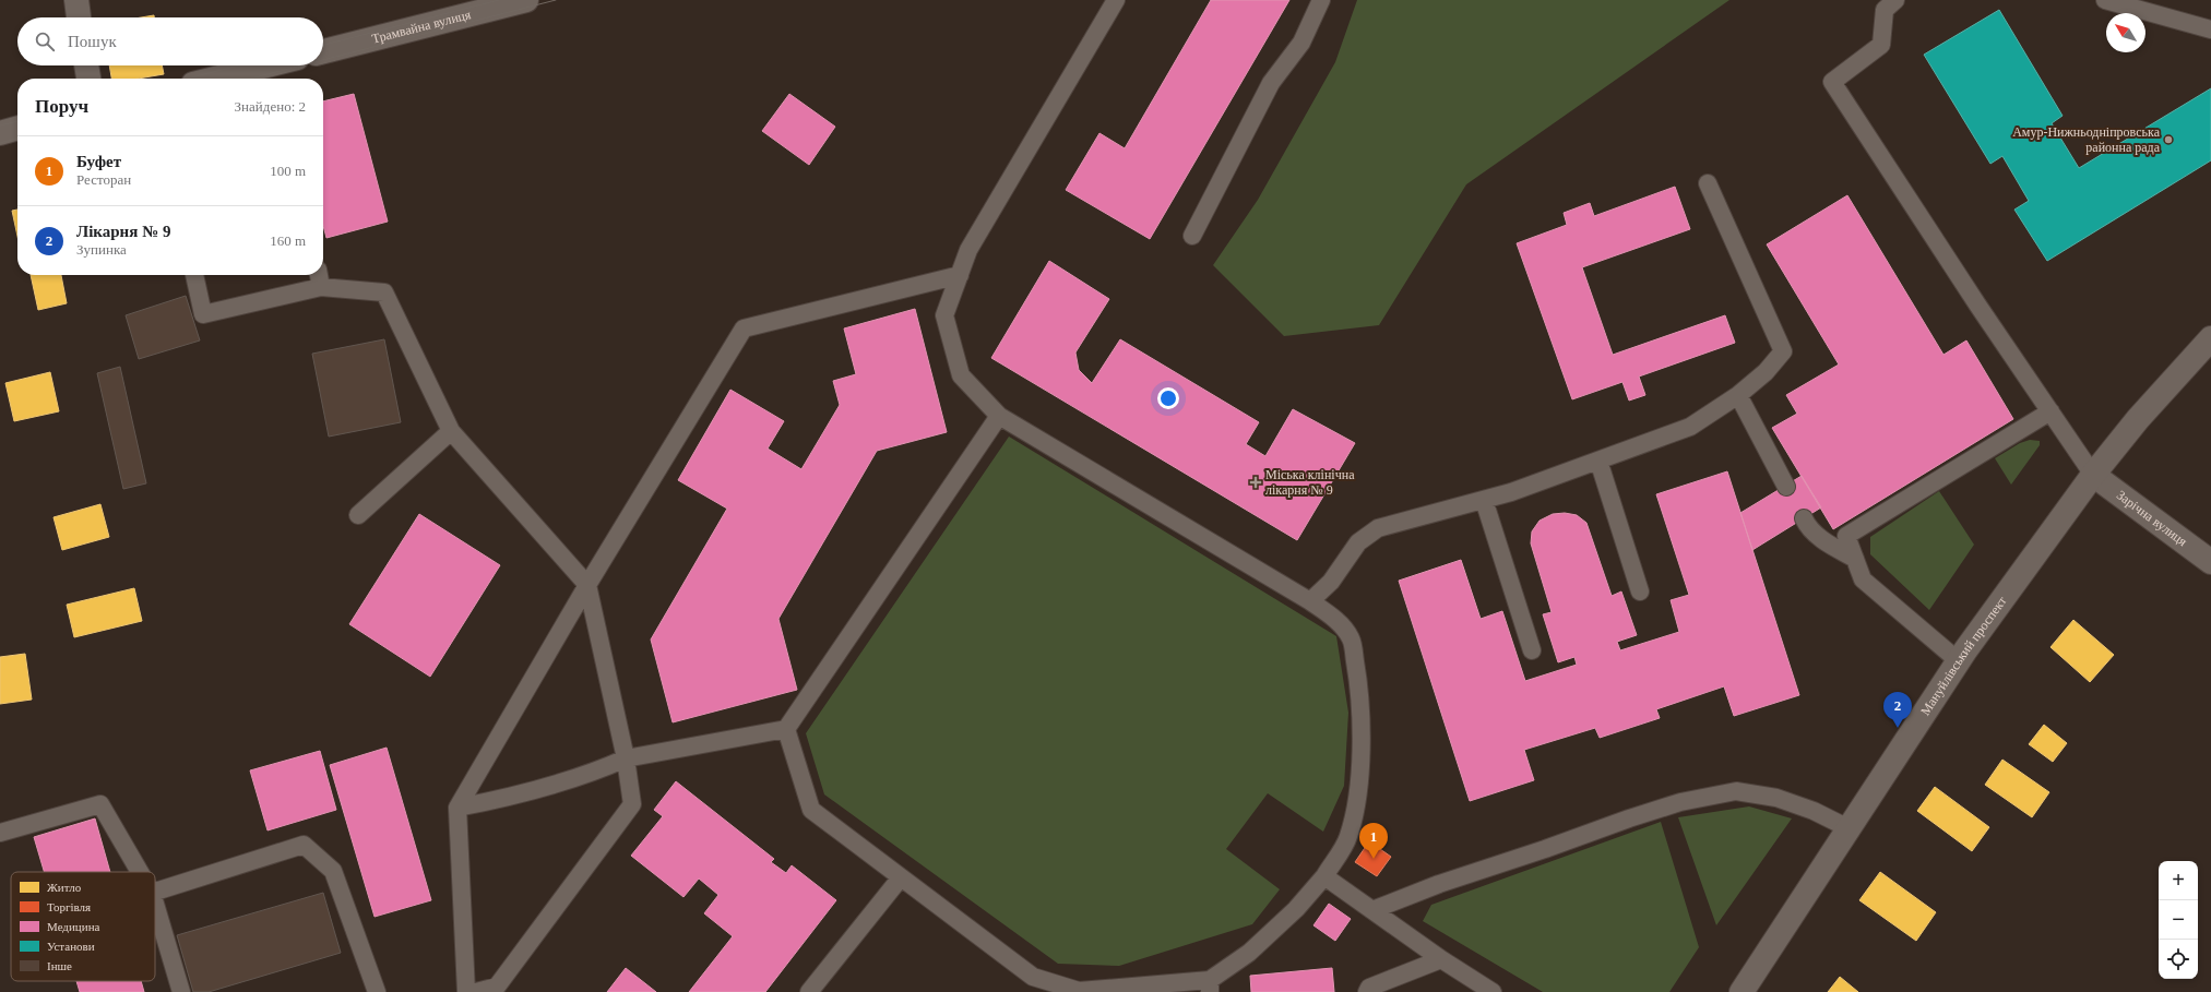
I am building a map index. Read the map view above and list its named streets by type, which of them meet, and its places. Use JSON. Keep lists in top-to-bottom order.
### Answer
{
  "streets": {
    "main road": ["Трамвайна вулиця", "Зарічна вулиця", "Мануйлівський проспект"]
  },
  "crossings": [
    ["Зарічна вулиця", "Мануйлівський проспект"]
  ],
  "places": {
    "other": ["Амур-Нижньодніпровська районна рада"],
    "health": ["Міська клінічна лікарня № 9"]
  },
  "legend": [
    "Житло",
    "Торгівля",
    "Медицина",
    "Установи",
    "Інше"
  ],
  "north": "top left",
  "page": {
    "search": "Пошук",
    "heading": ["Поруч", "Знайдено: 2"],
    "list": [
      {
        "mark": "1",
        "name": "Буфет",
        "note": "Ресторан",
        "value": "100 m"
      },
      {
        "mark": "2",
        "name": "Лікарня № 9",
        "note": "Зупинка",
        "value": "160 m"
      }
    ],
    "pins": ["2", "1"],
    "map_buttons": ["+", "−"]
  }
}
